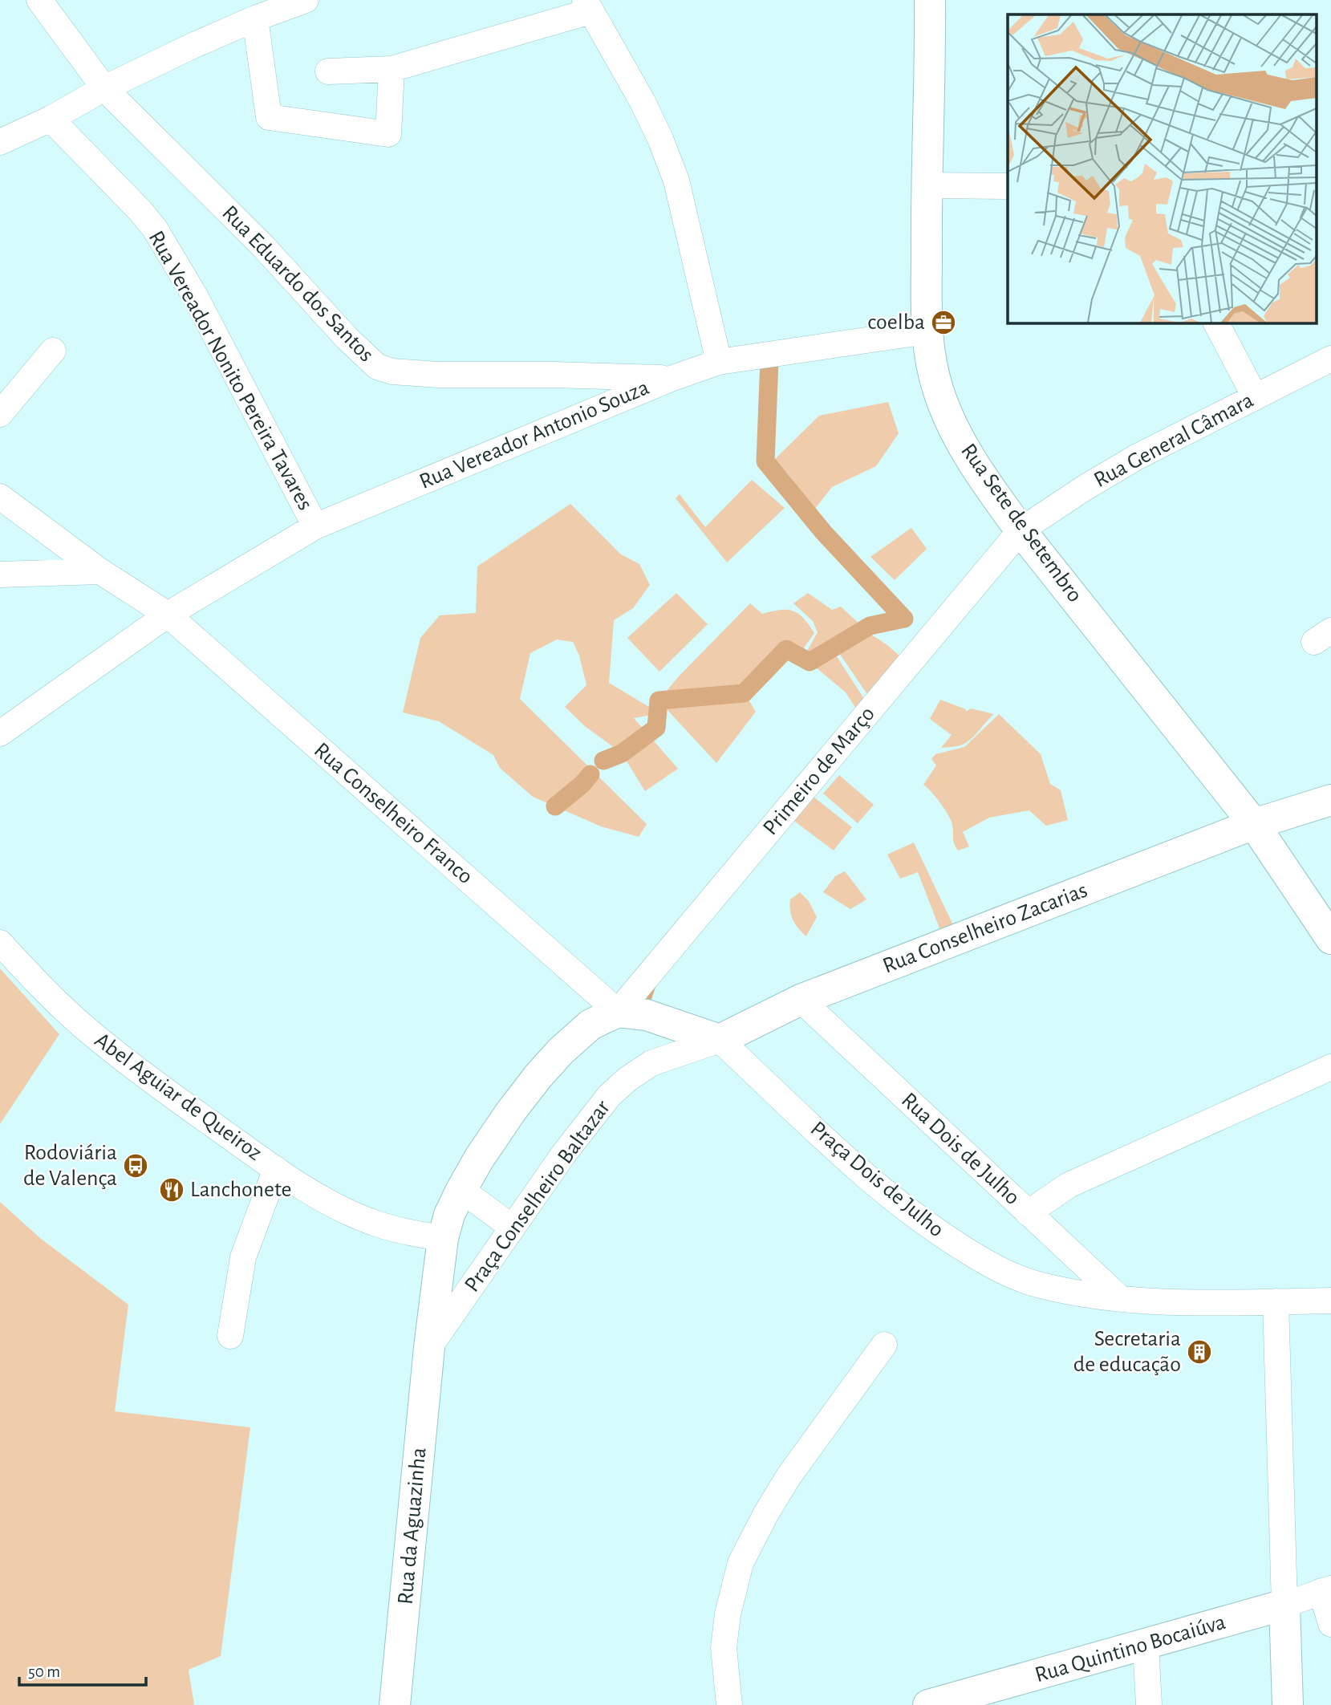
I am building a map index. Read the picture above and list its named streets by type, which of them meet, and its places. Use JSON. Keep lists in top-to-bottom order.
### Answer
{
  "streets": {
    "main road": [
      "Rua Sete de Setembro",
      "Rua Conselheiro Zacarias",
      "Praça Conselheiro Baltazar",
      "Rua da Aguazinha",
      "Rua Quintino Bocaiúva"
    ],
    "street": [
      "Rua Eduardo dos Santos",
      "Rua Vereador Nonito Pereira Tavares",
      "Rua Vereador Antonio Souza",
      "Rua General Câmara",
      "Primeiro de Março",
      "Rua Conselheiro Franco",
      "Abel Aguiar de Queiroz",
      "Rua Dois de Julho",
      "Praça Dois de Julho"
    ]
  },
  "crossings": [
    ["Rua Eduardo dos Santos", "Rua Vereador Antonio Souza"],
    ["Rua Vereador Nonito Pereira Tavares", "Rua Vereador Antonio Souza"],
    ["Rua Vereador Antonio Souza", "Rua Sete de Setembro"],
    ["Rua Vereador Antonio Souza", "Rua Conselheiro Franco"],
    ["Rua General Câmara", "Rua Sete de Setembro"],
    ["Rua General Câmara", "Primeiro de Março"],
    ["Rua Sete de Setembro", "Primeiro de Março"],
    ["Rua Sete de Setembro", "Rua Conselheiro Zacarias"],
    ["Primeiro de Março", "Rua Conselheiro Franco"],
    ["Primeiro de Março", "Praça Conselheiro Baltazar"],
    ["Rua Conselheiro Franco", "Praça Conselheiro Baltazar"],
    ["Rua Conselheiro Zacarias", "Rua Dois de Julho"],
    ["Rua Conselheiro Zacarias", "Praça Dois de Julho"],
    ["Rua Conselheiro Zacarias", "Praça Conselheiro Baltazar"],
    ["Abel Aguiar de Queiroz", "Praça Conselheiro Baltazar"],
    ["Rua Dois de Julho", "Praça Dois de Julho"],
    ["Praça Dois de Julho", "Praça Conselheiro Baltazar"],
    ["Praça Conselheiro Baltazar", "Rua da Aguazinha"]
  ],
  "places": {
    "office": ["coelba"],
    "bus stop": ["Rodoviária de Valença"],
    "restaurant": ["Lanchonete"],
    "building": ["Secretaria de educação"]
  },
  "scale_bar": "50 m"
}
